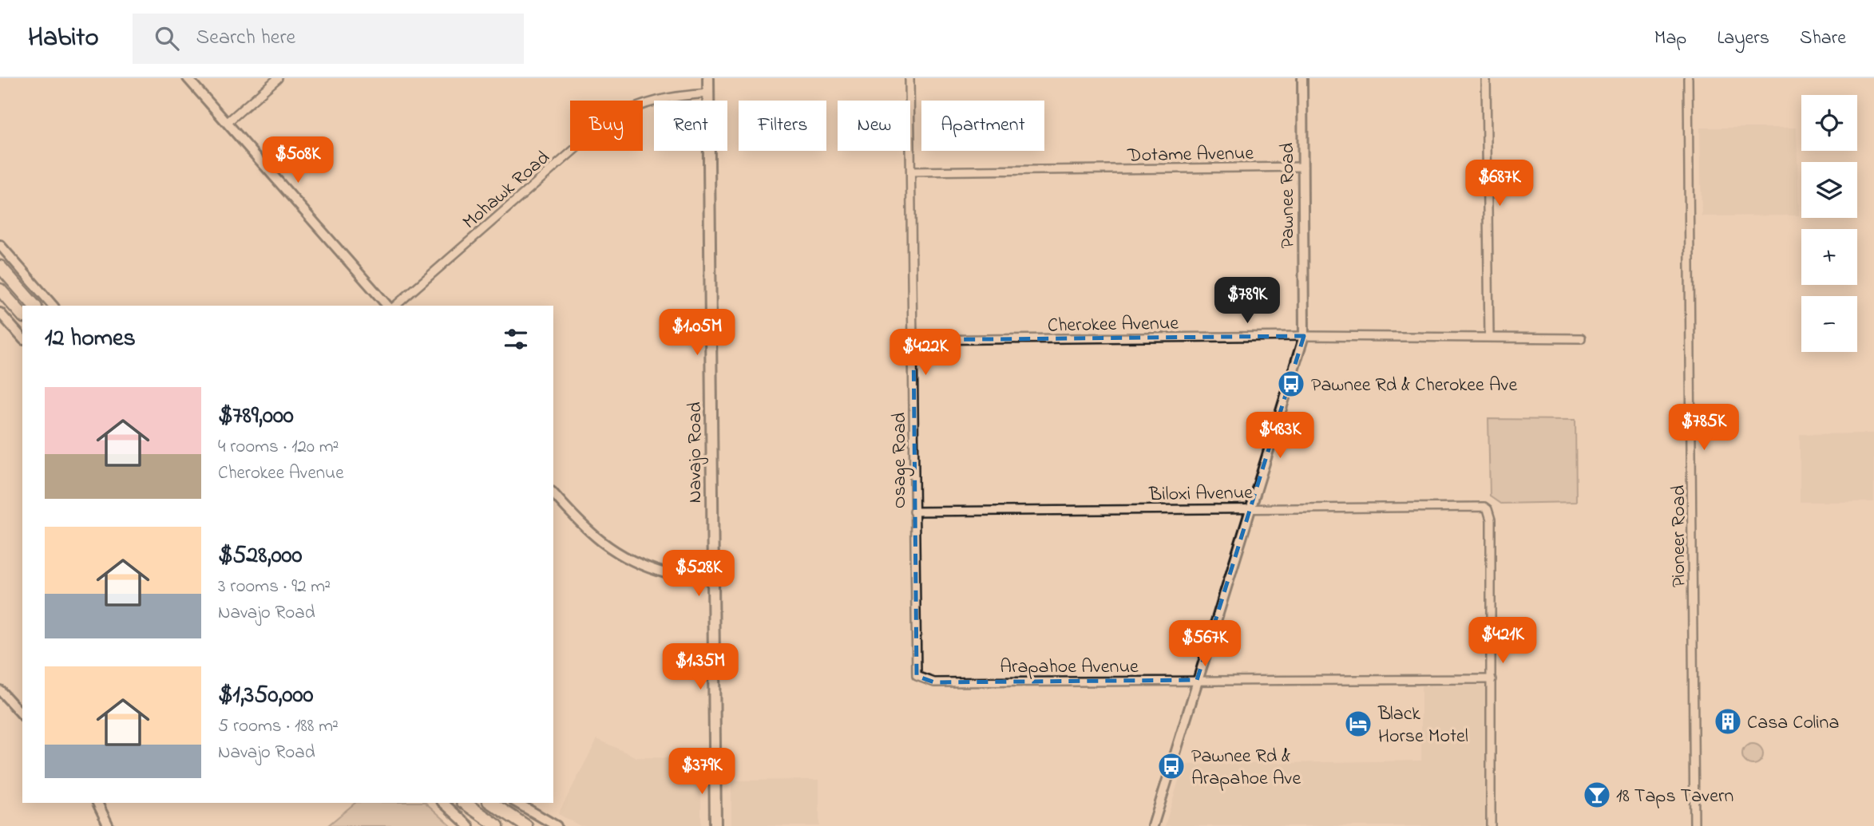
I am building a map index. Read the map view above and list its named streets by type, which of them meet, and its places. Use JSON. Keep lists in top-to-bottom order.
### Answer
{
  "streets": {
    "main road": ["Navajo Road"],
    "street": [
      "Dotame Avenue",
      "Mohawk Road",
      "Pawnee Road",
      "Cherokee Avenue",
      "Osage Road",
      "Biloxi Avenue",
      "Pioneer Road",
      "Arapahoe Avenue"
    ]
  },
  "crossings": [
    ["Dotame Avenue", "Pawnee Road"],
    ["Dotame Avenue", "Osage Road"],
    ["Mohawk Road", "Navajo Road"],
    ["Pawnee Road", "Cherokee Avenue"],
    ["Pawnee Road", "Biloxi Avenue"],
    ["Pawnee Road", "Arapahoe Avenue"],
    ["Cherokee Avenue", "Osage Road"],
    ["Osage Road", "Biloxi Avenue"],
    ["Osage Road", "Arapahoe Avenue"],
    ["Biloxi Avenue", "Arapahoe Avenue"]
  ],
  "places": {
    "bus stop": ["Pawnee Rd & Cherokee Ave", "Pawnee Rd & Arapahoe Ave"],
    "building": ["Casa Colina"],
    "hotel": ["Black Horse Motel"],
    "bar": ["18 Taps Tavern"]
  },
  "page": {
    "header": "Habito",
    "search": "Search here",
    "nav": ["Map", "Layers", "Share"],
    "map_buttons": ["+", "−"],
    "chip": [
      "Buy",
      "Rent",
      "Filters",
      "New",
      "Apartment"
    ],
    "price": [
      "$508K",
      "$687K",
      "$789K",
      "$1.05M",
      "$422K",
      "$785K",
      "$483K",
      "$528K",
      "$421K",
      "$567K",
      "$1.35M",
      "$379K"
    ],
    "heading": "12 homes",
    "list": [
      {
        "name": "$789,000",
        "note": "4 rooms · 120 m² · Cherokee Avenue"
      },
      {
        "name": "$528,000",
        "note": "3 rooms · 92 m² · Navajo Road"
      },
      {
        "name": "$1,350,000",
        "note": "5 rooms · 188 m² · Navajo Road"
      }
    ]
  }
}
